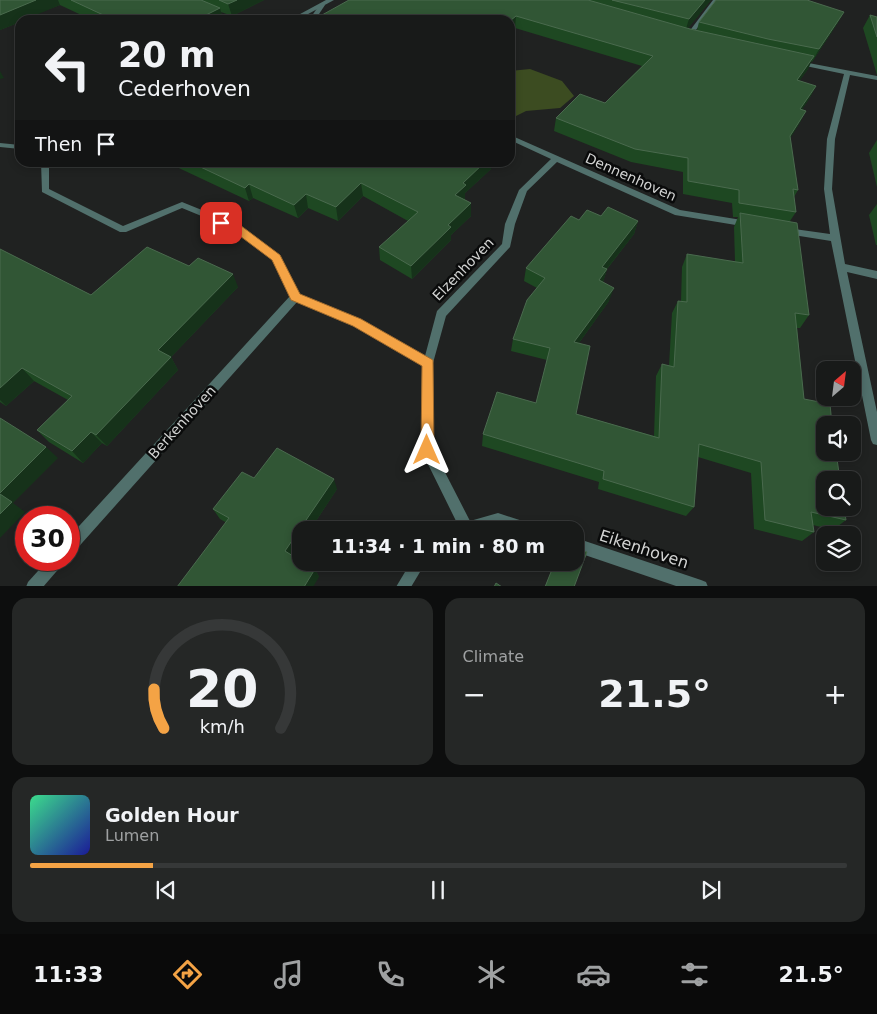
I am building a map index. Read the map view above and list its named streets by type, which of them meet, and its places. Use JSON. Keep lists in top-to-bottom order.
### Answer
{
  "streets": {
    "street": [
      "Dennenhoven",
      "Elzenhoven",
      "Berkenhoven",
      "Eikenhoven"
    ]
  },
  "crossings": [
    ["Dennenhoven", "Elzenhoven"]
  ],
  "north": "top right",
  "page": {
    "turn": ["20 m", "Cederhoven"],
    "then": "Then",
    "limit": "30",
    "trip": "11:34 · 1 min · 80 m",
    "tile": "Climate",
    "heat": ["−", "21.5°", "+"],
    "song": ["Golden Hour", "Lumen"],
    "tabs": ["11:33", "21.5°"],
    "gauge": ["20", "km/h"]
  }
}
